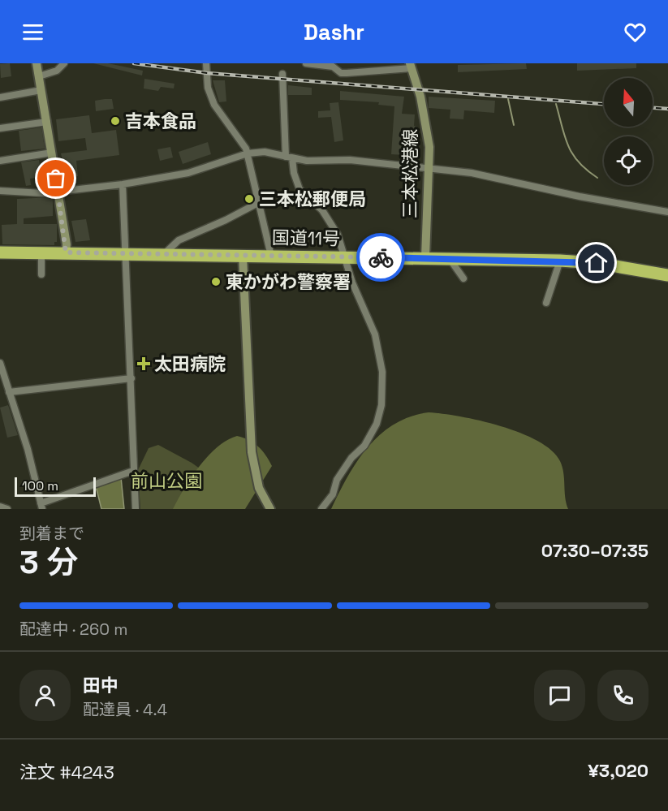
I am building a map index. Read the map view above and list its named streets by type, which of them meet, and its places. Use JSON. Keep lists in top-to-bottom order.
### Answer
{
  "streets": {
    "highway": ["国道11号"],
    "street": ["三本松港線"]
  },
  "crossings": [
    ["三本松港線", "国道11号"]
  ],
  "parks": ["前山公園"],
  "places": {
    "other": ["吉本食品", "三本松郵便局", "東かがわ警察署"],
    "health": ["太田病院"]
  },
  "scale_bar": "100 m",
  "north": "top",
  "page": {
    "header": "Dashr",
    "scale": "100 m",
    "heading": ["3 分", "到着まで", "07:30–07:35"],
    "panel": [
      "田中",
      "配達員 · 4.4",
      "注文 #4243",
      "¥3,020"
    ],
    "bar": "配達中 · 260 m"
  }
}
